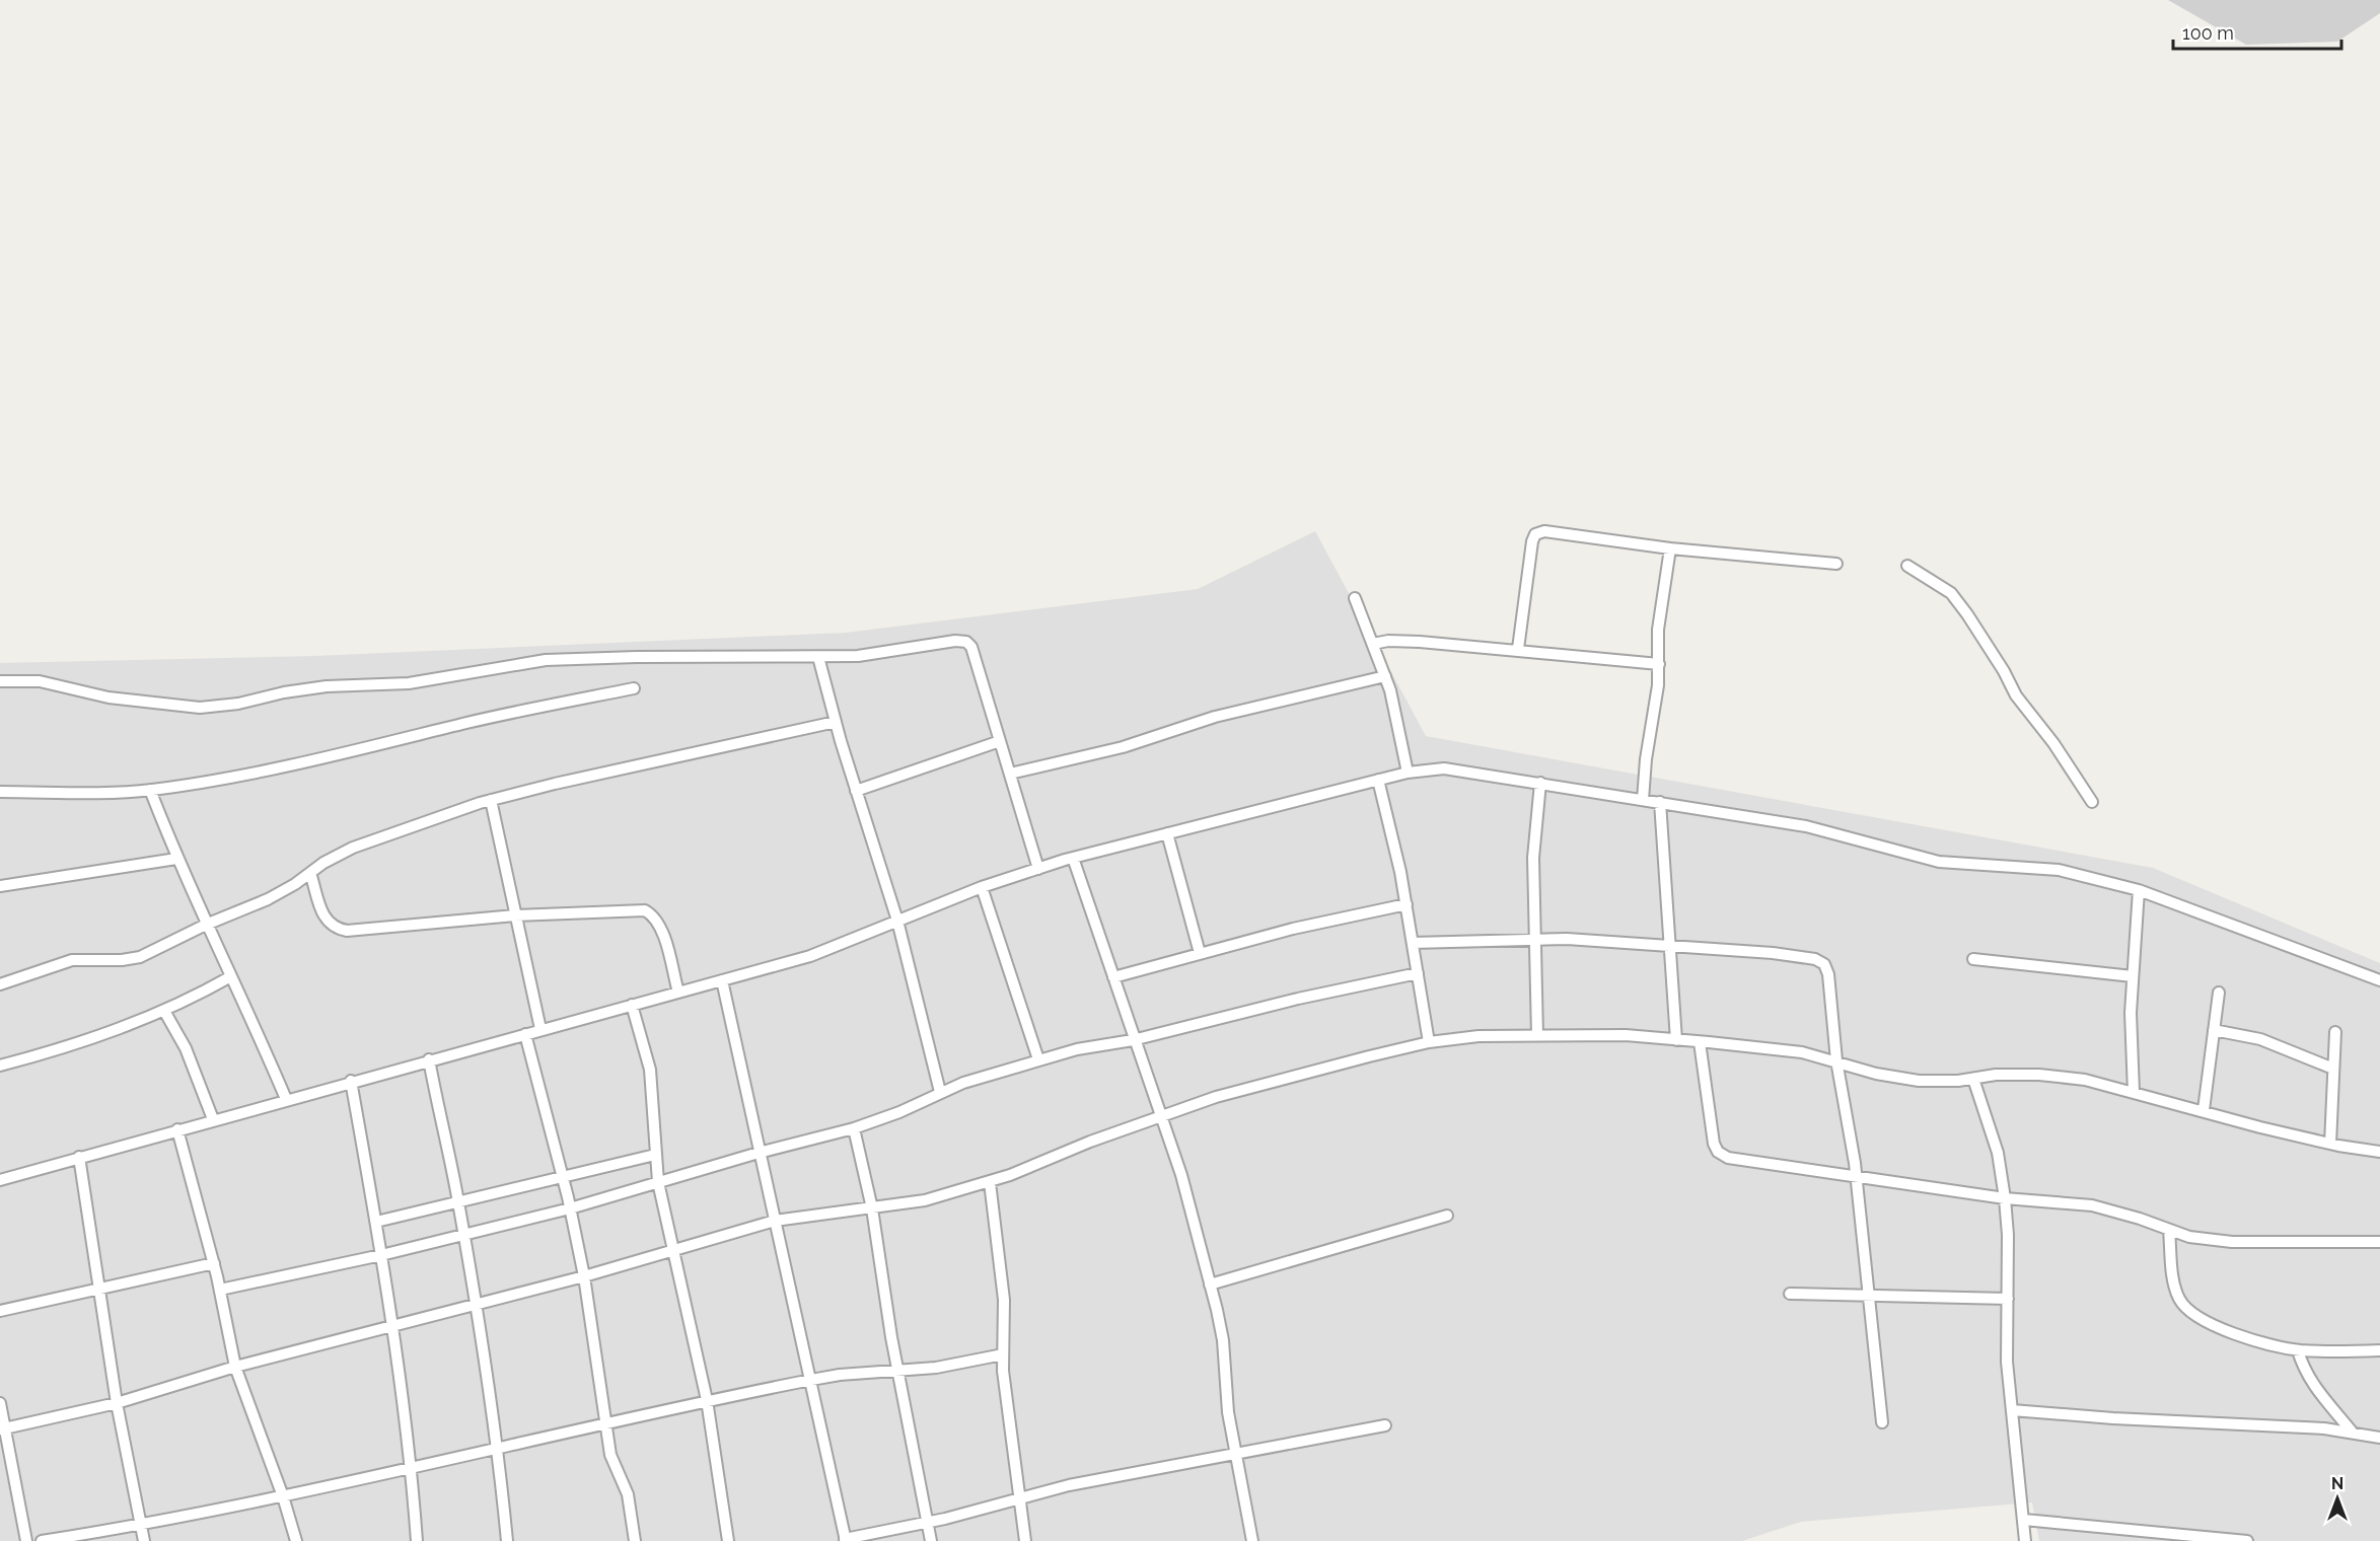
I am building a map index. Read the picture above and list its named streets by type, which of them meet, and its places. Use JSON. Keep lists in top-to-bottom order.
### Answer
{
  "scale_bar": "100 m",
  "north": "top"
}
